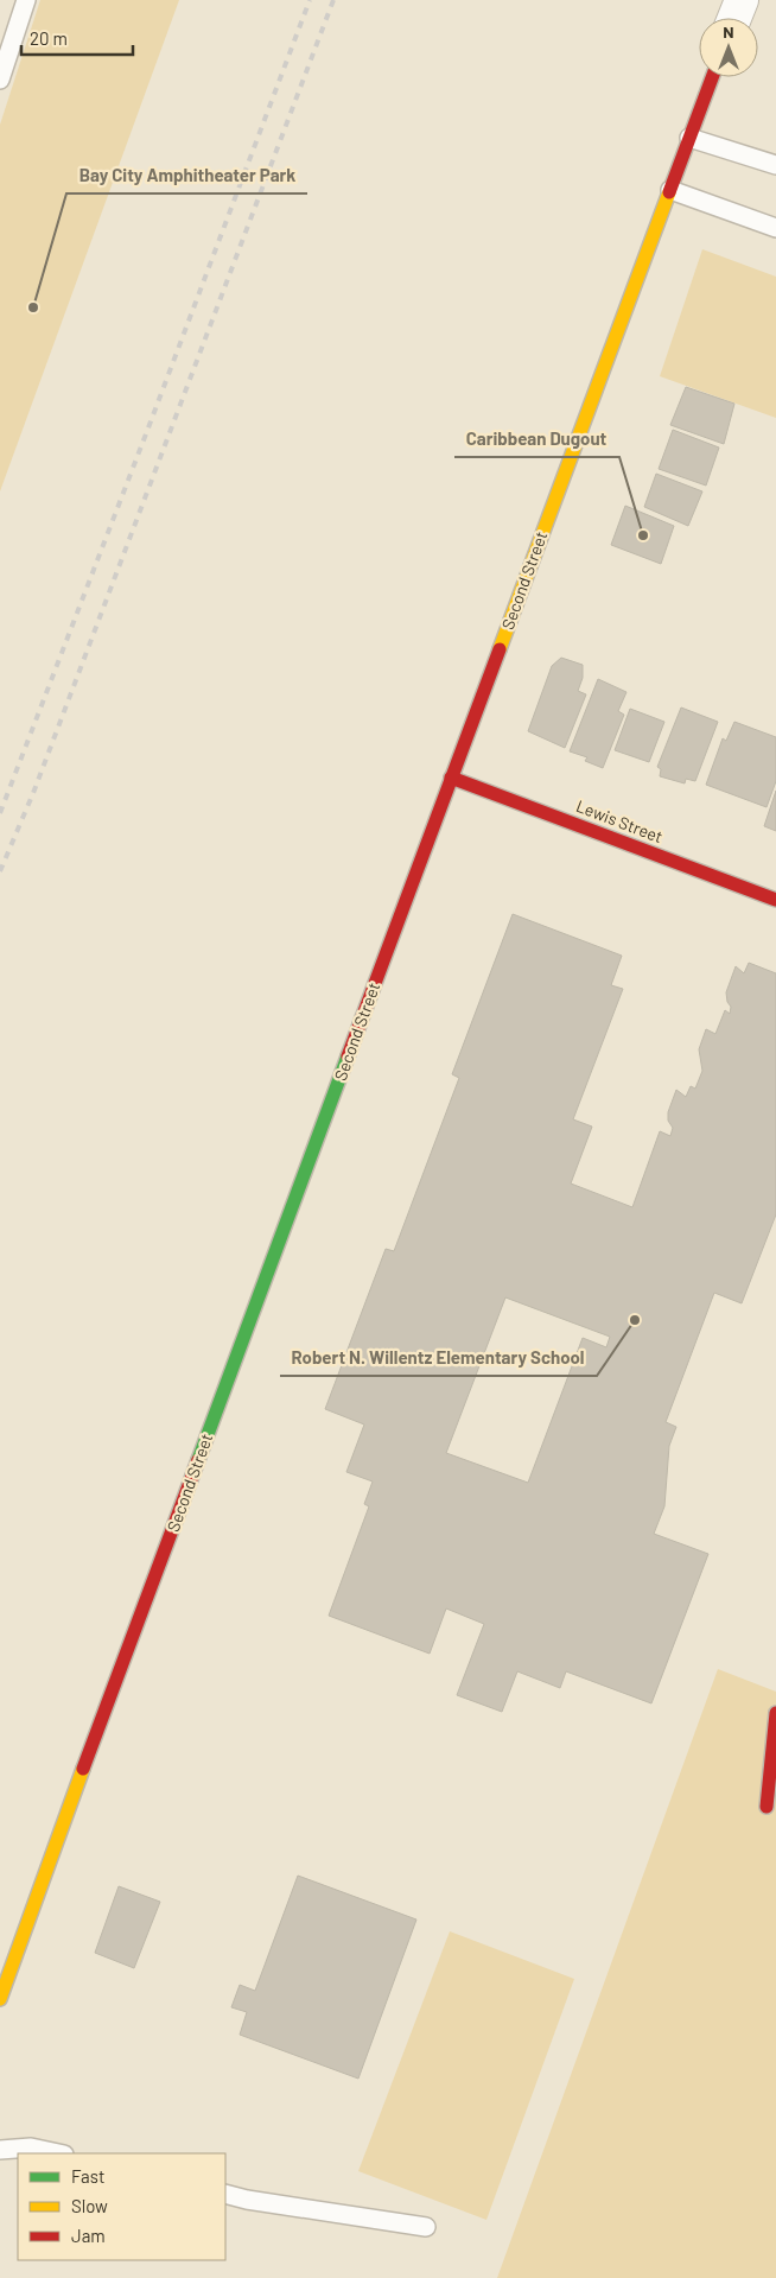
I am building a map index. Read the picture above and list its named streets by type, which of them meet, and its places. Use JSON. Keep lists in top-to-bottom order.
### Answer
{
  "streets": {
    "street": ["Second Street", "Lewis Street"]
  },
  "crossings": [
    ["Second Street", "Lewis Street"]
  ],
  "places": ["Bay City Amphitheater Park", "Caribbean Dugout", "Robert N. Willentz Elementary School"],
  "legend": ["Fast", "Slow", "Jam"],
  "scale_bar": "20 m",
  "north": "top"
}
